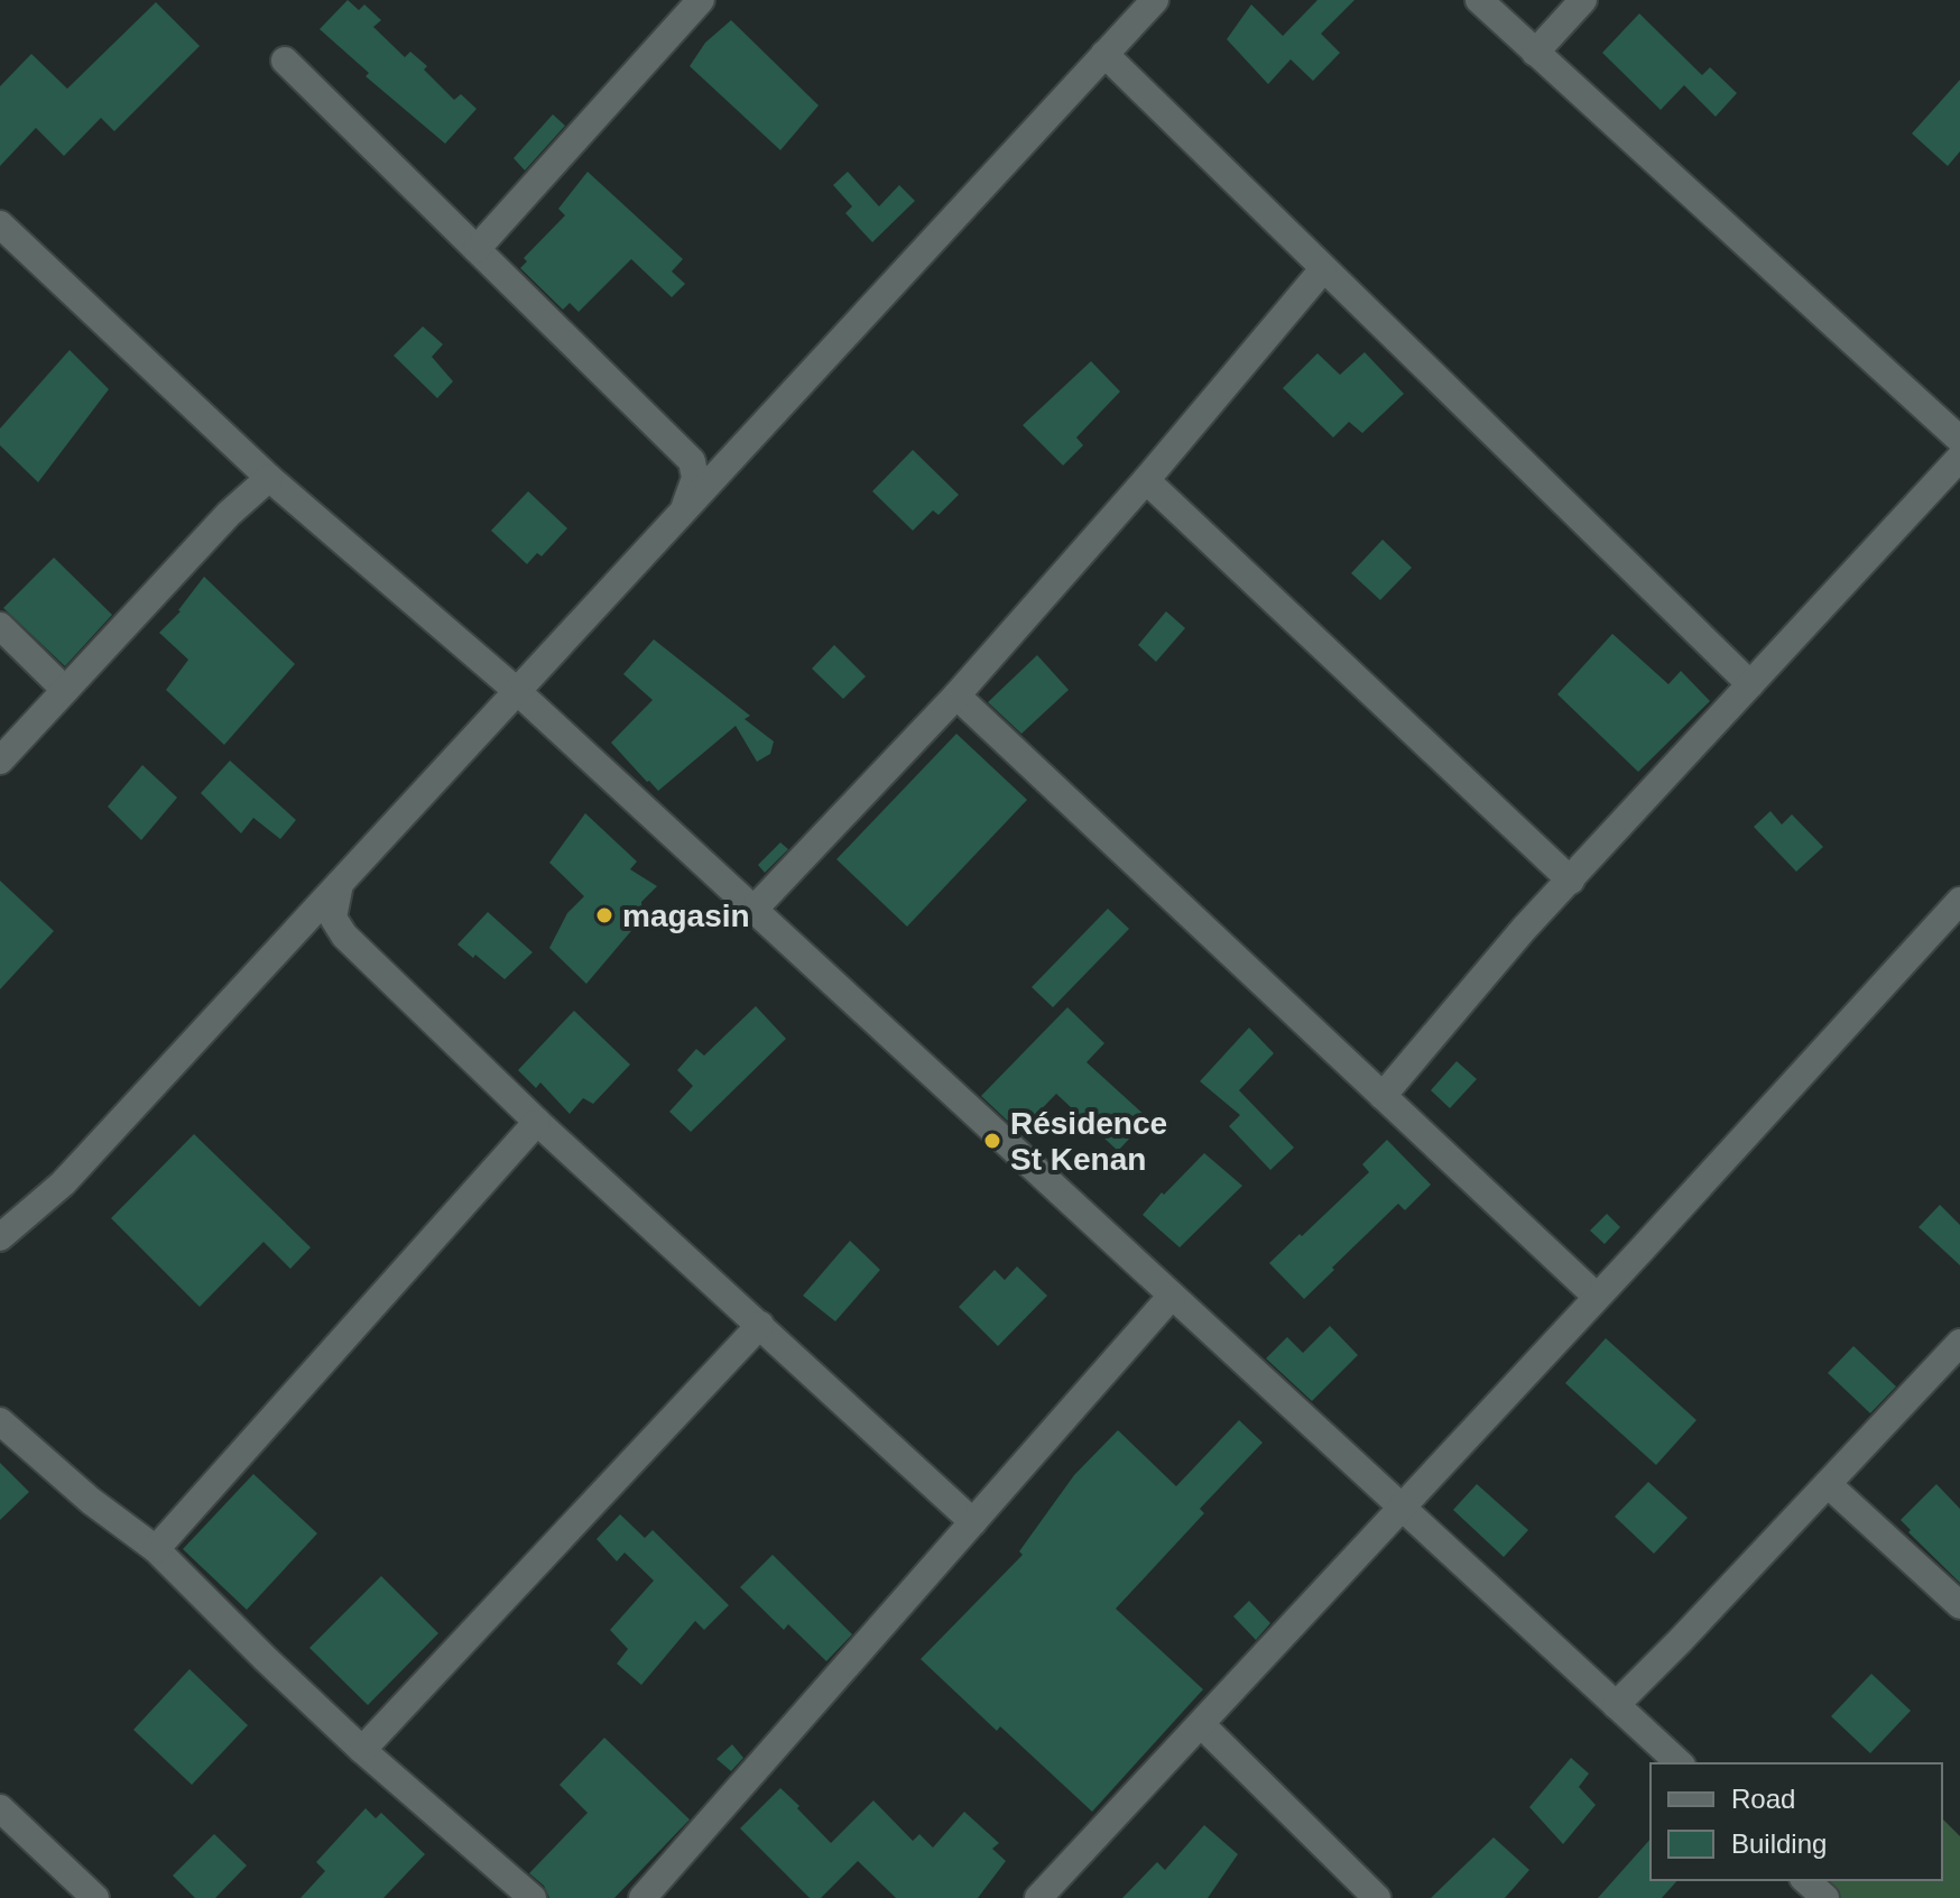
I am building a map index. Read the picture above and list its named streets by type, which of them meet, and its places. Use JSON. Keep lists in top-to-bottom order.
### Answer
{
  "places": ["magasin", "Résidence St Kenan"],
  "legend": ["Road", "Building"]
}
